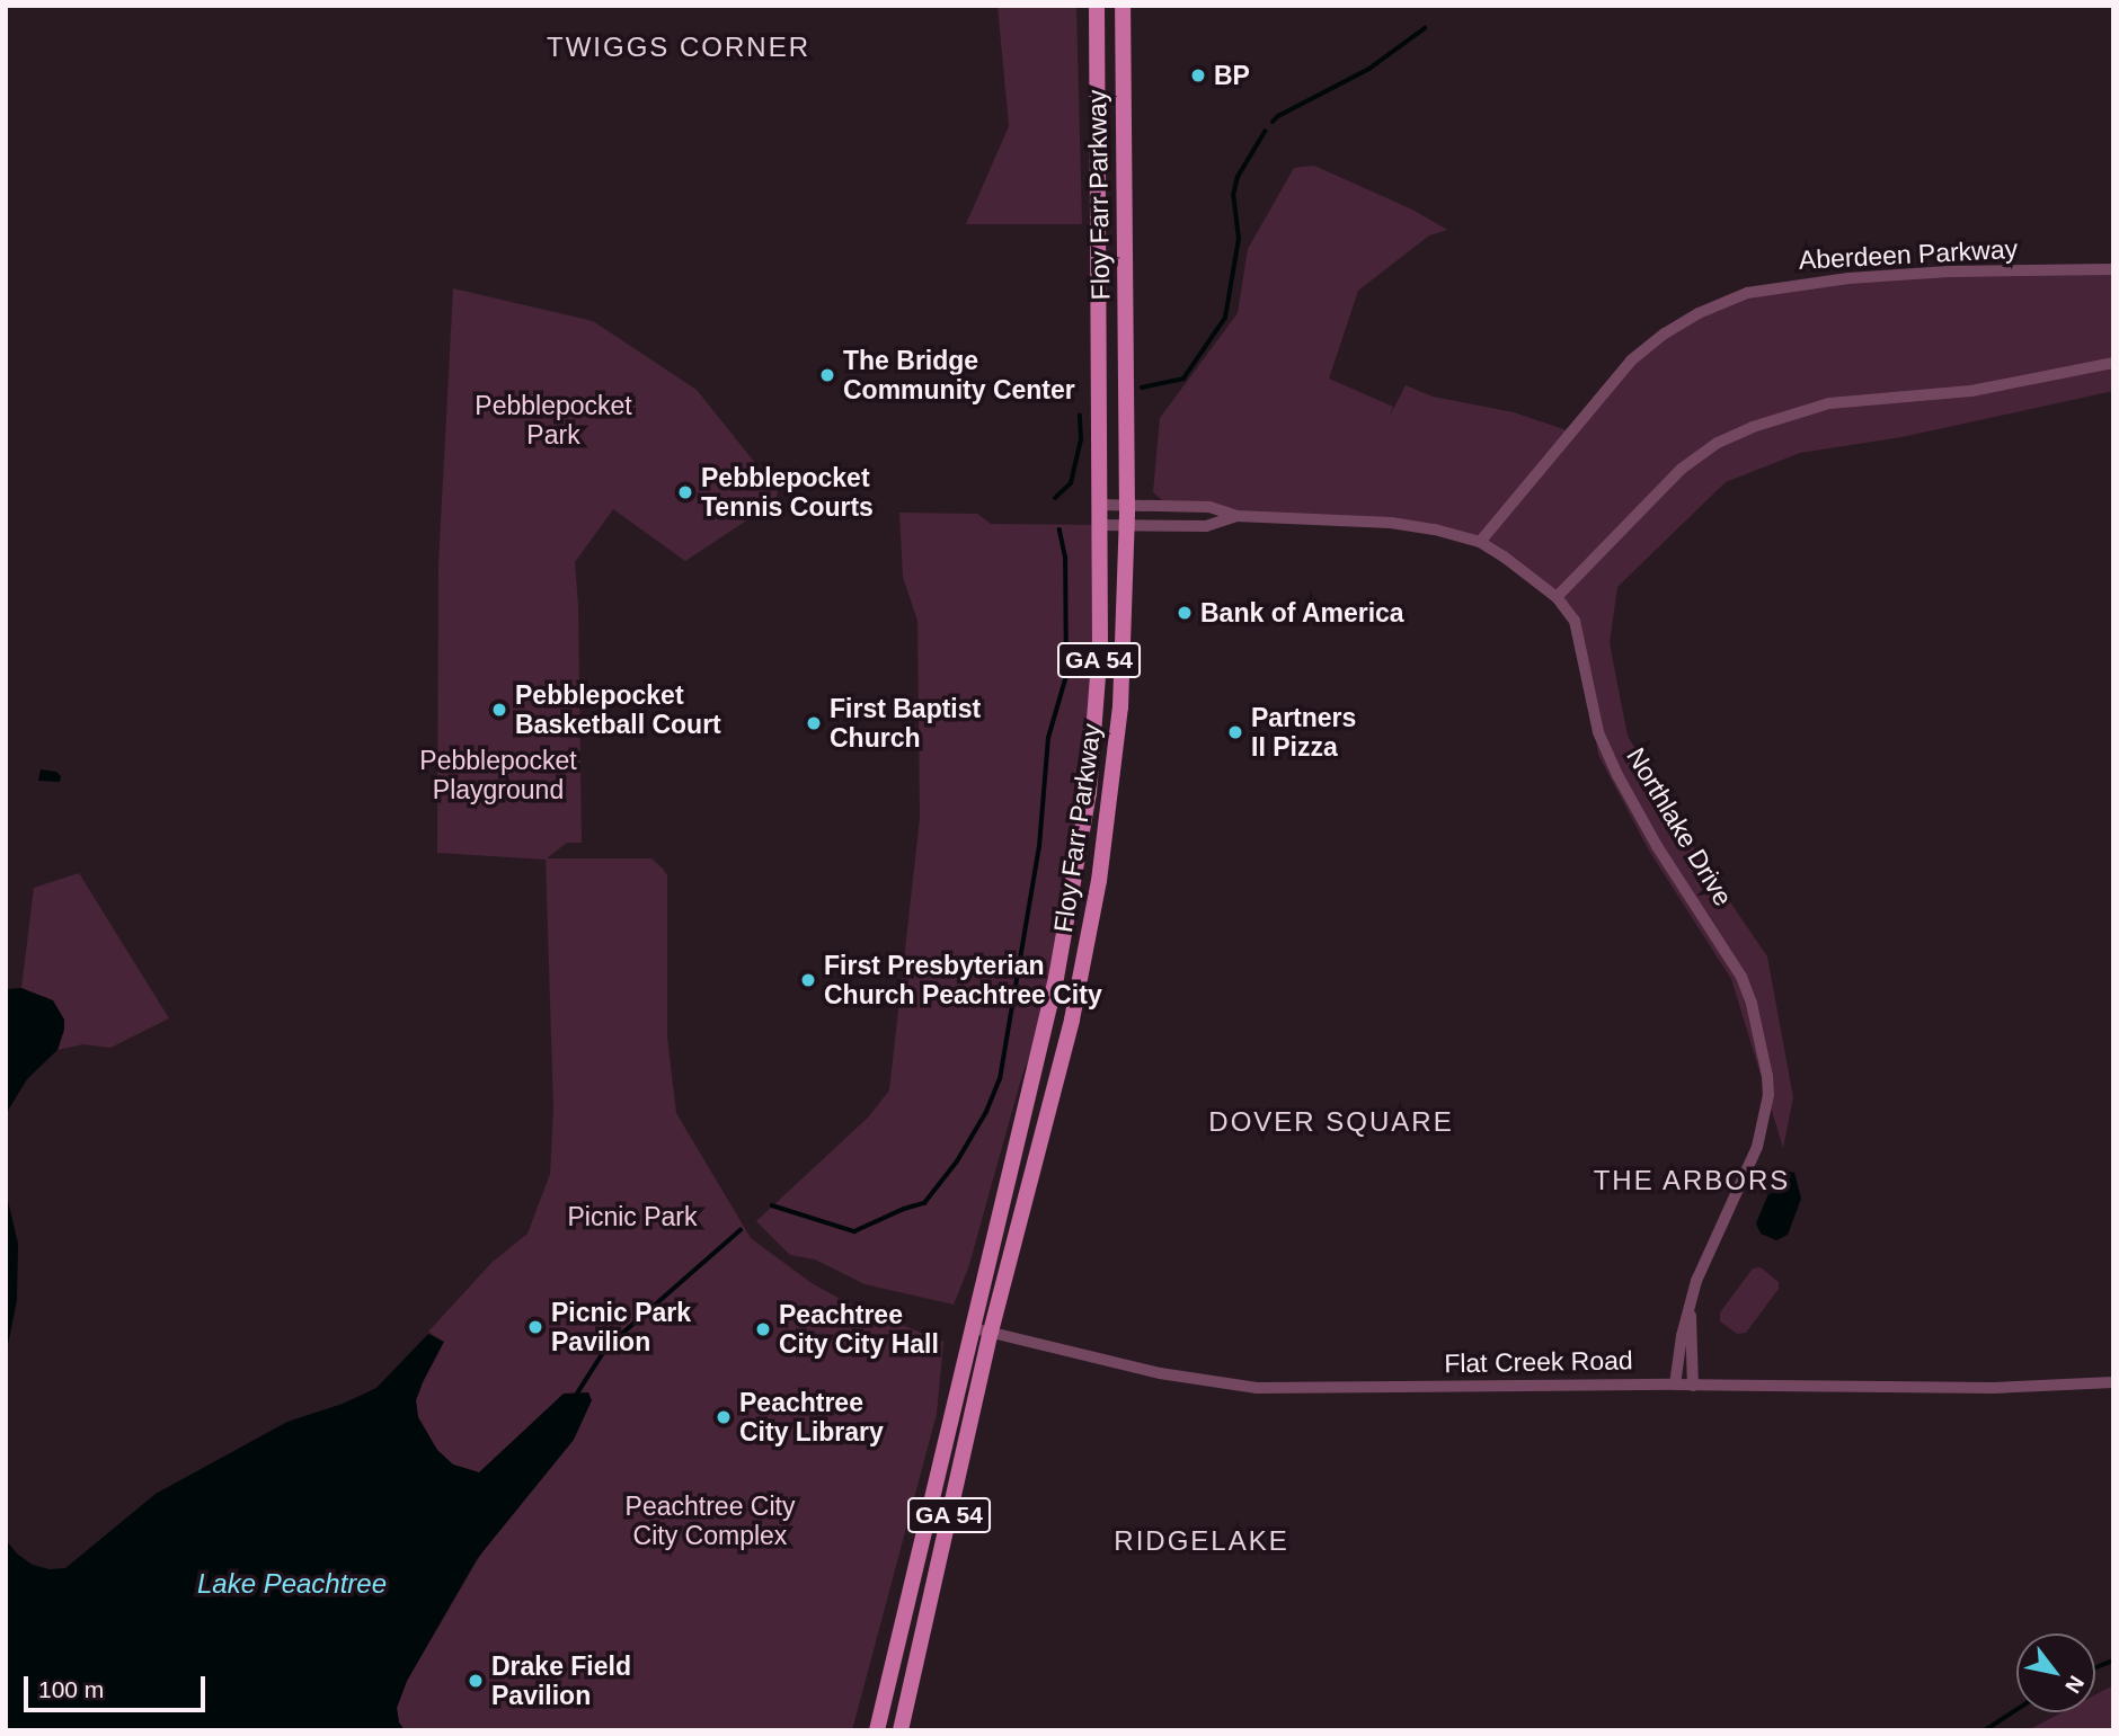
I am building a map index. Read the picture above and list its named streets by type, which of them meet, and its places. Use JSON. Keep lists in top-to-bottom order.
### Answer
{
  "streets": {
    "main road": ["Floy Farr Parkway", "GA 54"],
    "street": ["Aberdeen Parkway", "Northlake Drive", "Flat Creek Road"]
  },
  "crossings": [
    ["Floy Farr Parkway", "Northlake Drive"],
    ["Floy Farr Parkway", "Flat Creek Road"],
    ["Aberdeen Parkway", "Northlake Drive"],
    ["Northlake Drive", "Flat Creek Road"]
  ],
  "districts": [
    "TWIGGS CORNER",
    "DOVER SQUARE",
    "THE ARBORS",
    "RIDGELAKE"
  ],
  "water": ["Lake Peachtree"],
  "parks": [
    "Pebblepocket Park",
    "Pebblepocket Playground",
    "Picnic Park",
    "Peachtree City City Complex"
  ],
  "places": [
    "BP",
    "The Bridge Community Center",
    "Pebblepocket Tennis Courts",
    "Bank of America",
    "Pebblepocket Basketball Court",
    "First Baptist Church",
    "Partners II Pizza",
    "First Presbyterian Church Peachtree City",
    "Picnic Park Pavilion",
    "Peachtree City City Hall",
    "Peachtree City Library",
    "Drake Field Pavilion"
  ],
  "scale_bar": "100 m",
  "north": "bottom right"
}
